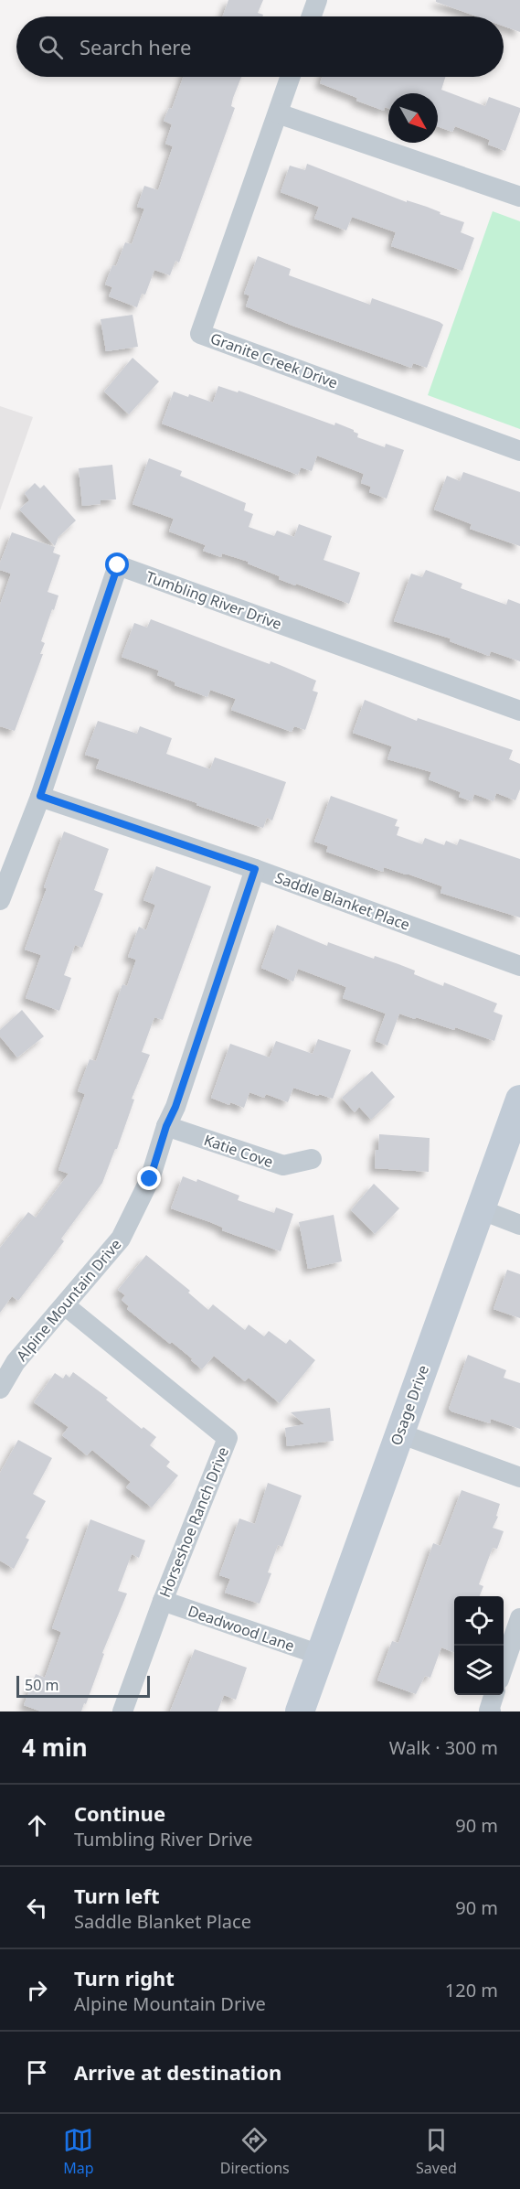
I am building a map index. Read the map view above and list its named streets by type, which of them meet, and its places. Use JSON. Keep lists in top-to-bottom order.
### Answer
{
  "streets": {
    "street": [
      "Granite Creek Drive",
      "Tumbling River Drive",
      "Saddle Blanket Place",
      "Katie Cove",
      "Alpine Mountain Drive",
      "Osage Drive",
      "Horseshoe Ranch Drive",
      "Deadwood Lane"
    ]
  },
  "crossings": [
    ["Tumbling River Drive", "Saddle Blanket Place"],
    ["Saddle Blanket Place", "Alpine Mountain Drive"],
    ["Katie Cove", "Alpine Mountain Drive"],
    ["Alpine Mountain Drive", "Horseshoe Ranch Drive"],
    ["Osage Drive", "Deadwood Lane"],
    ["Horseshoe Ranch Drive", "Deadwood Lane"]
  ],
  "scale_bar": "50 m",
  "north": "bottom right",
  "page": {
    "search": "Search here",
    "scale": "50 m",
    "heading": ["4 min", "Walk · 300 m"],
    "list": [
      ["Continue", "Tumbling River Drive", "90 m"],
      ["Turn left", "Saddle Blanket Place", "90 m"],
      ["Turn right", "Alpine Mountain Drive", "120 m"],
      "Arrive at destination"
    ],
    "nav": ["Map", "Directions", "Saved"]
  }
}
